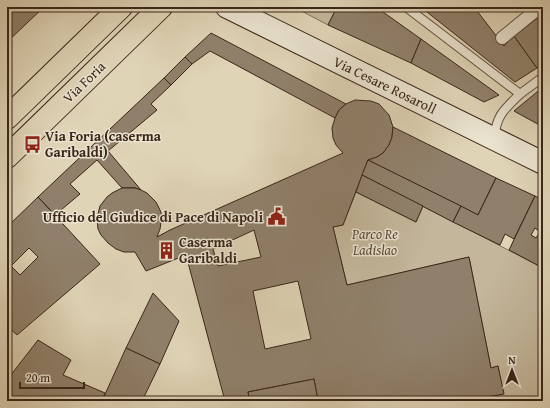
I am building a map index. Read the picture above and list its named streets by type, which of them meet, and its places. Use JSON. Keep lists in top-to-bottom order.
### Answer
{
  "streets": {
    "main road": ["Via Foria", "Via Cesare Rosaroll"]
  },
  "parks": ["Parco Re Ladislao"],
  "places": {
    "bus stop": ["Via Foria (caserma Garibaldi)"],
    "public building": ["Ufficio del Giudice di Pace di Napoli"],
    "building": ["Caserma Garibaldi"]
  },
  "scale_bar": "20 m",
  "north": "top"
}
